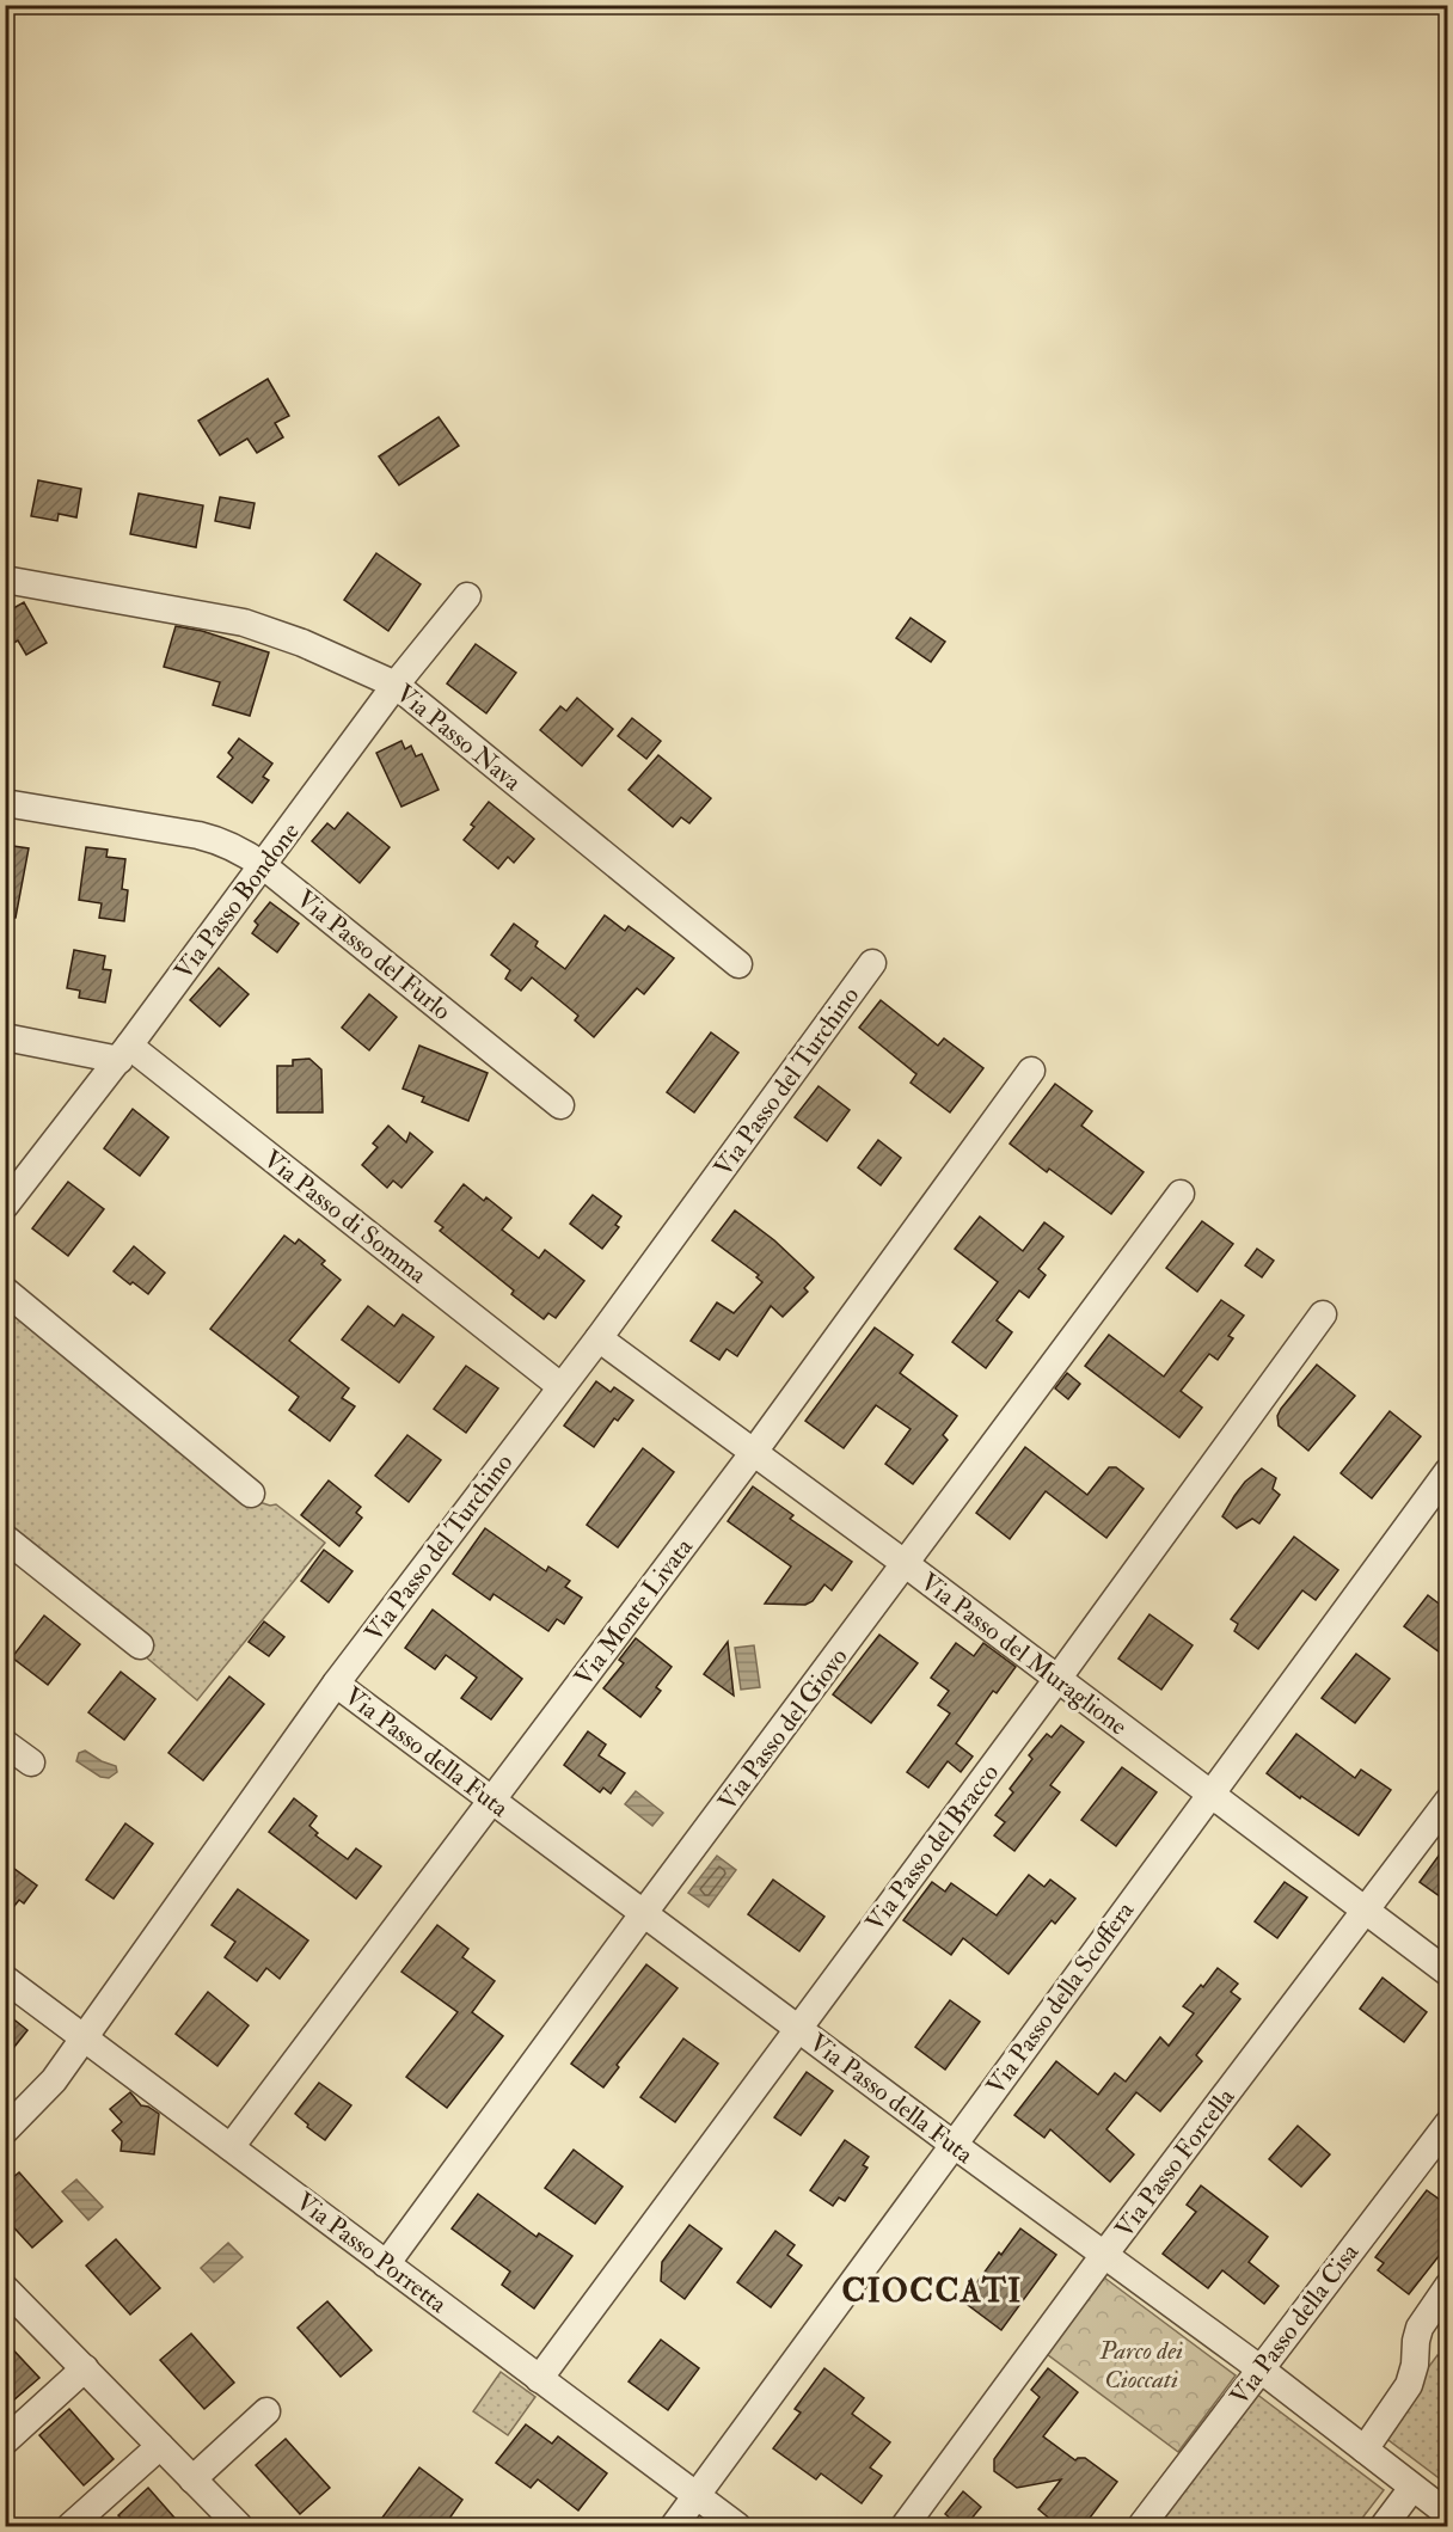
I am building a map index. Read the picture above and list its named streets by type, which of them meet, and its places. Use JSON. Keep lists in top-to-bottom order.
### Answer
{
  "streets": {
    "street": [
      "Via Passo Nava",
      "Via Passo Bondone",
      "Via Passo del Furlo",
      "Via Passo del Turchino",
      "Via Passo di Somma",
      "Via Monte Livata",
      "Via Passo del Muraglione",
      "Via Passo del Giovo",
      "Via Passo della Futa",
      "Via Passo del Bracco",
      "Via Passo della Scoffera",
      "Via Passo Forcella",
      "Via Passo Porretta",
      "Via Passo della Cisa"
    ]
  },
  "crossings": [
    ["Via Passo Nava", "Via Passo Bondone"],
    ["Via Passo Bondone", "Via Passo del Furlo"],
    ["Via Passo Bondone", "Via Passo di Somma"],
    ["Via Passo del Turchino", "Via Passo di Somma"],
    ["Via Passo del Turchino", "Via Passo del Muraglione"],
    ["Via Passo del Turchino", "Via Passo della Futa"],
    ["Via Passo del Turchino", "Via Passo Porretta"],
    ["Via Monte Livata", "Via Passo del Muraglione"],
    ["Via Monte Livata", "Via Passo della Futa"],
    ["Via Monte Livata", "Via Passo Porretta"],
    ["Via Passo del Muraglione", "Via Passo del Giovo"],
    ["Via Passo del Muraglione", "Via Passo del Bracco"],
    ["Via Passo del Muraglione", "Via Passo della Scoffera"],
    ["Via Passo del Muraglione", "Via Passo Forcella"],
    ["Via Passo del Giovo", "Via Passo della Futa"],
    ["Via Passo del Giovo", "Via Passo Porretta"],
    ["Via Passo della Futa", "Via Passo del Bracco"],
    ["Via Passo della Futa", "Via Passo della Scoffera"],
    ["Via Passo della Futa", "Via Passo Forcella"],
    ["Via Passo della Futa", "Via Passo della Cisa"],
    ["Via Passo del Bracco", "Via Passo Porretta"],
    ["Via Passo della Scoffera", "Via Passo Porretta"]
  ],
  "districts": ["CIOCCATI"],
  "parks": ["Parco dei Cioccati"]
}
